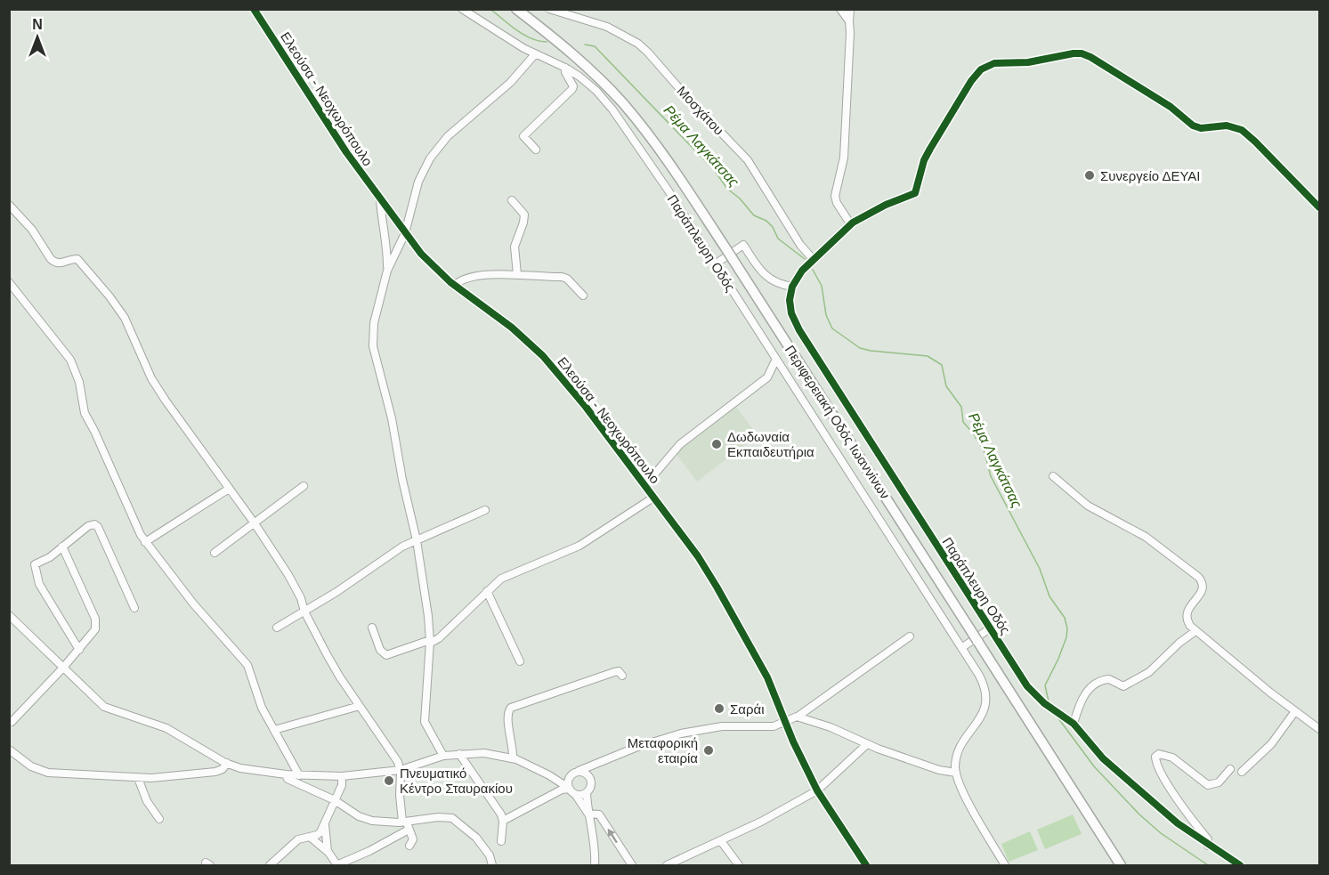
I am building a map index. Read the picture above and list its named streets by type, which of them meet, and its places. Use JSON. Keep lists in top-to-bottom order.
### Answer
{
  "streets": {
    "highway": ["Περιφερειακή Οδός Ιωαννίνων"],
    "street": ["Ελεούσα - Νεοχωρόπουλο", "Μοσχάτου", "Παράπλευρη Οδός"]
  },
  "water": ["Ρέμα Λαγκάτσας"],
  "places": [
    "Συνεργείο ΔΕΥΑΙ",
    "Δωδωναία Εκπαιδευτήρια",
    "Σαράι",
    "Μεταφορική εταιρία",
    "Πνευματικό Κέντρο Σταυρακίου"
  ],
  "north": "top"
}
